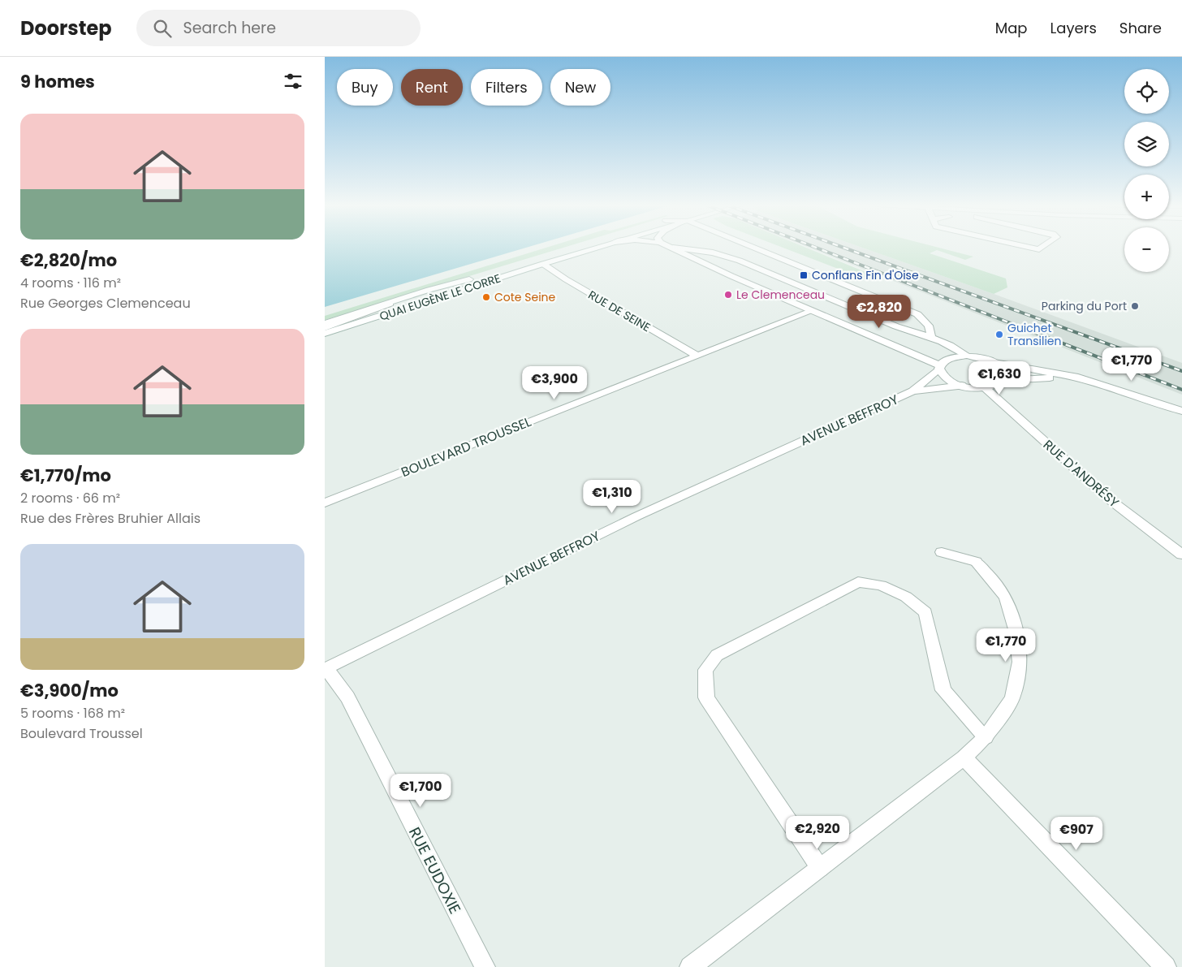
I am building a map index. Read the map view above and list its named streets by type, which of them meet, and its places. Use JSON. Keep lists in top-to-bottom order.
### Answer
{
  "streets": {
    "street": [
      "QUAI EUGÈNE LE CORRE",
      "RUE DE SEINE",
      "AVENUE BEFFROY",
      "BOULEVARD TROUSSEL",
      "RUE D'ANDRÉSY",
      "RUE EUDOXIE"
    ]
  },
  "crossings": [
    ["QUAI EUGÈNE LE CORRE", "RUE DE SEINE"],
    ["RUE DE SEINE", "BOULEVARD TROUSSEL"],
    ["AVENUE BEFFROY", "RUE EUDOXIE"]
  ],
  "places": {
    "transit": ["Conflans Fin d'Oise"],
    "other": [
      "Le Clemenceau",
      "Cote Seine",
      "Parking du Port",
      "Guichet Transilien"
    ]
  },
  "page": {
    "header": "Doorstep",
    "search": "Search here",
    "nav": ["Map", "Layers", "Share"],
    "heading": "9 homes",
    "map_buttons": ["+", "−"],
    "chip": [
      "Buy",
      "Rent",
      "Filters",
      "New"
    ],
    "list": [
      {
        "name": "€2,820/mo",
        "note": "4 rooms · 116 m² · Rue Georges Clemenceau"
      },
      {
        "name": "€1,770/mo",
        "note": "2 rooms · 66 m² · Rue des Frères Bruhier Allais"
      },
      {
        "name": "€3,900/mo",
        "note": "5 rooms · 168 m² · Boulevard Troussel"
      }
    ],
    "price": [
      "€2,820",
      "€1,770",
      "€1,630",
      "€3,900",
      "€1,310",
      "€1,770",
      "€1,700",
      "€2,920",
      "€907"
    ]
  }
}
